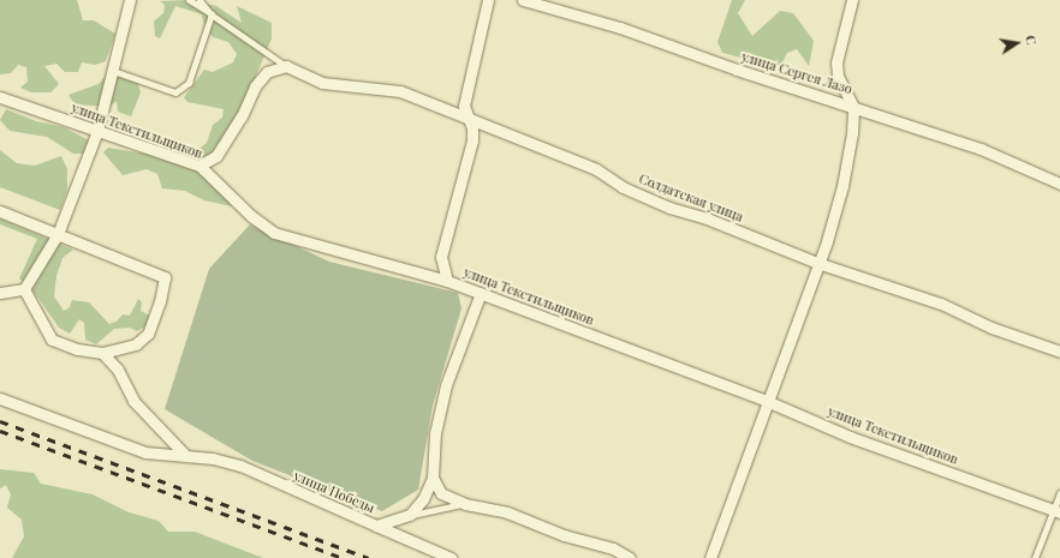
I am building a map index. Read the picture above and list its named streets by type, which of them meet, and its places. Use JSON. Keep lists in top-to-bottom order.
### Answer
{
  "streets": {
    "street": [
      "улица Сергея Лазо",
      "улица Текстильщиков",
      "Солдатская улица",
      "улица Победы"
    ]
  },
  "north": "right"
}
